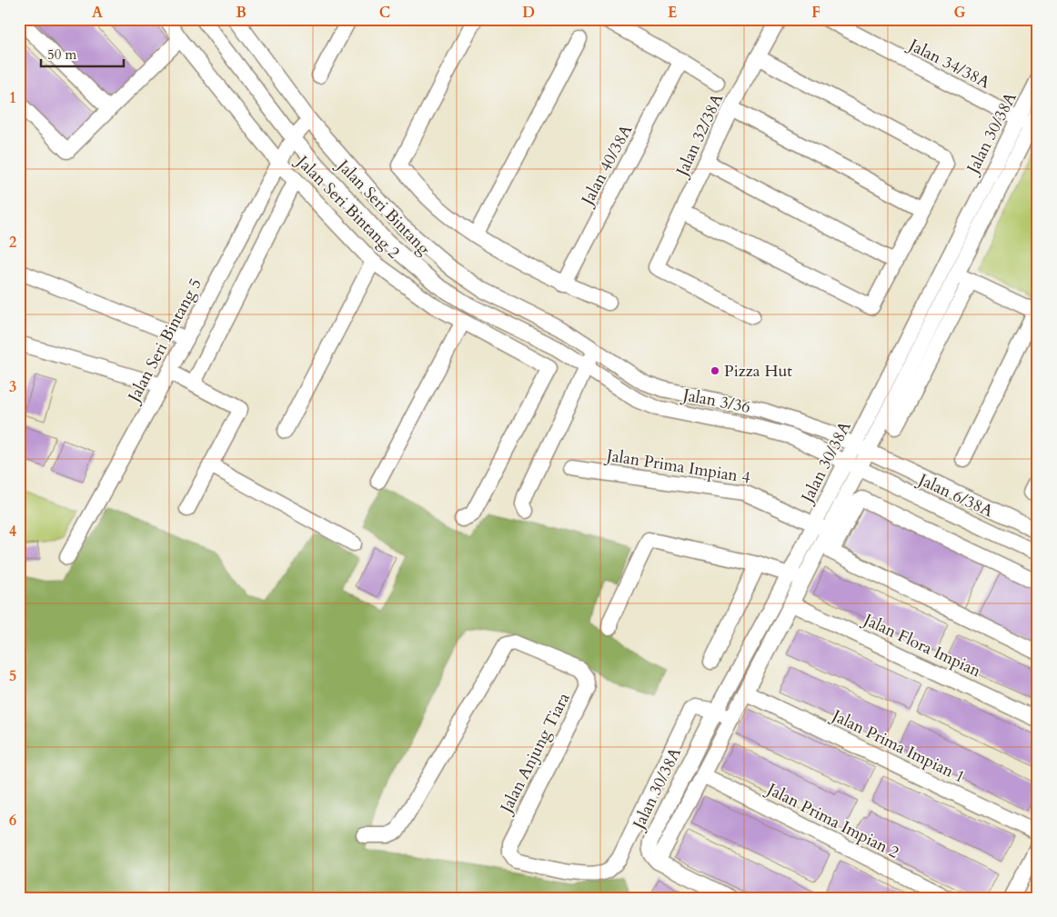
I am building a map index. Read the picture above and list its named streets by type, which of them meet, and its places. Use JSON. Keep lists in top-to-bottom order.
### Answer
{
  "streets": {
    "street": [
      "Jalan 34/38A",
      "Jalan 30/38A",
      "Jalan 32/38A",
      "Jalan 40/38A",
      "Jalan Seri Bintang 2",
      "Jalan Seri Bintang",
      "Jalan Seri Bintang 5",
      "Jalan 3/36",
      "Jalan Prima Impian 4",
      "Jalan 6/38A",
      "Jalan Flora Impian",
      "Jalan Prima Impian 1",
      "Jalan Anjung Tiara",
      "Jalan Prima Impian 2"
    ]
  },
  "crossings": [
    ["Jalan 34/38A", "Jalan 30/38A"],
    ["Jalan 30/38A", "Jalan 3/36"],
    ["Jalan 30/38A", "Jalan Prima Impian 4"],
    ["Jalan 30/38A", "Jalan 6/38A"],
    ["Jalan 30/38A", "Jalan Flora Impian"],
    ["Jalan 30/38A", "Jalan Prima Impian 1"],
    ["Jalan 30/38A", "Jalan Anjung Tiara"],
    ["Jalan 30/38A", "Jalan Prima Impian 2"],
    ["Jalan Seri Bintang 2", "Jalan Seri Bintang 5"],
    ["Jalan Seri Bintang", "Jalan Seri Bintang 5"],
    ["Jalan Seri Bintang", "Jalan 3/36"],
    ["Jalan 3/36", "Jalan 6/38A"]
  ],
  "places": ["Pizza Hut"],
  "scale_bar": "50 m",
  "grid": {
    "columns": [
      "A",
      "B",
      "C",
      "D",
      "E",
      "F",
      "G"
    ],
    "rows": [
      "1",
      "2",
      "3",
      "4",
      "5",
      "6"
    ]
  }
}
